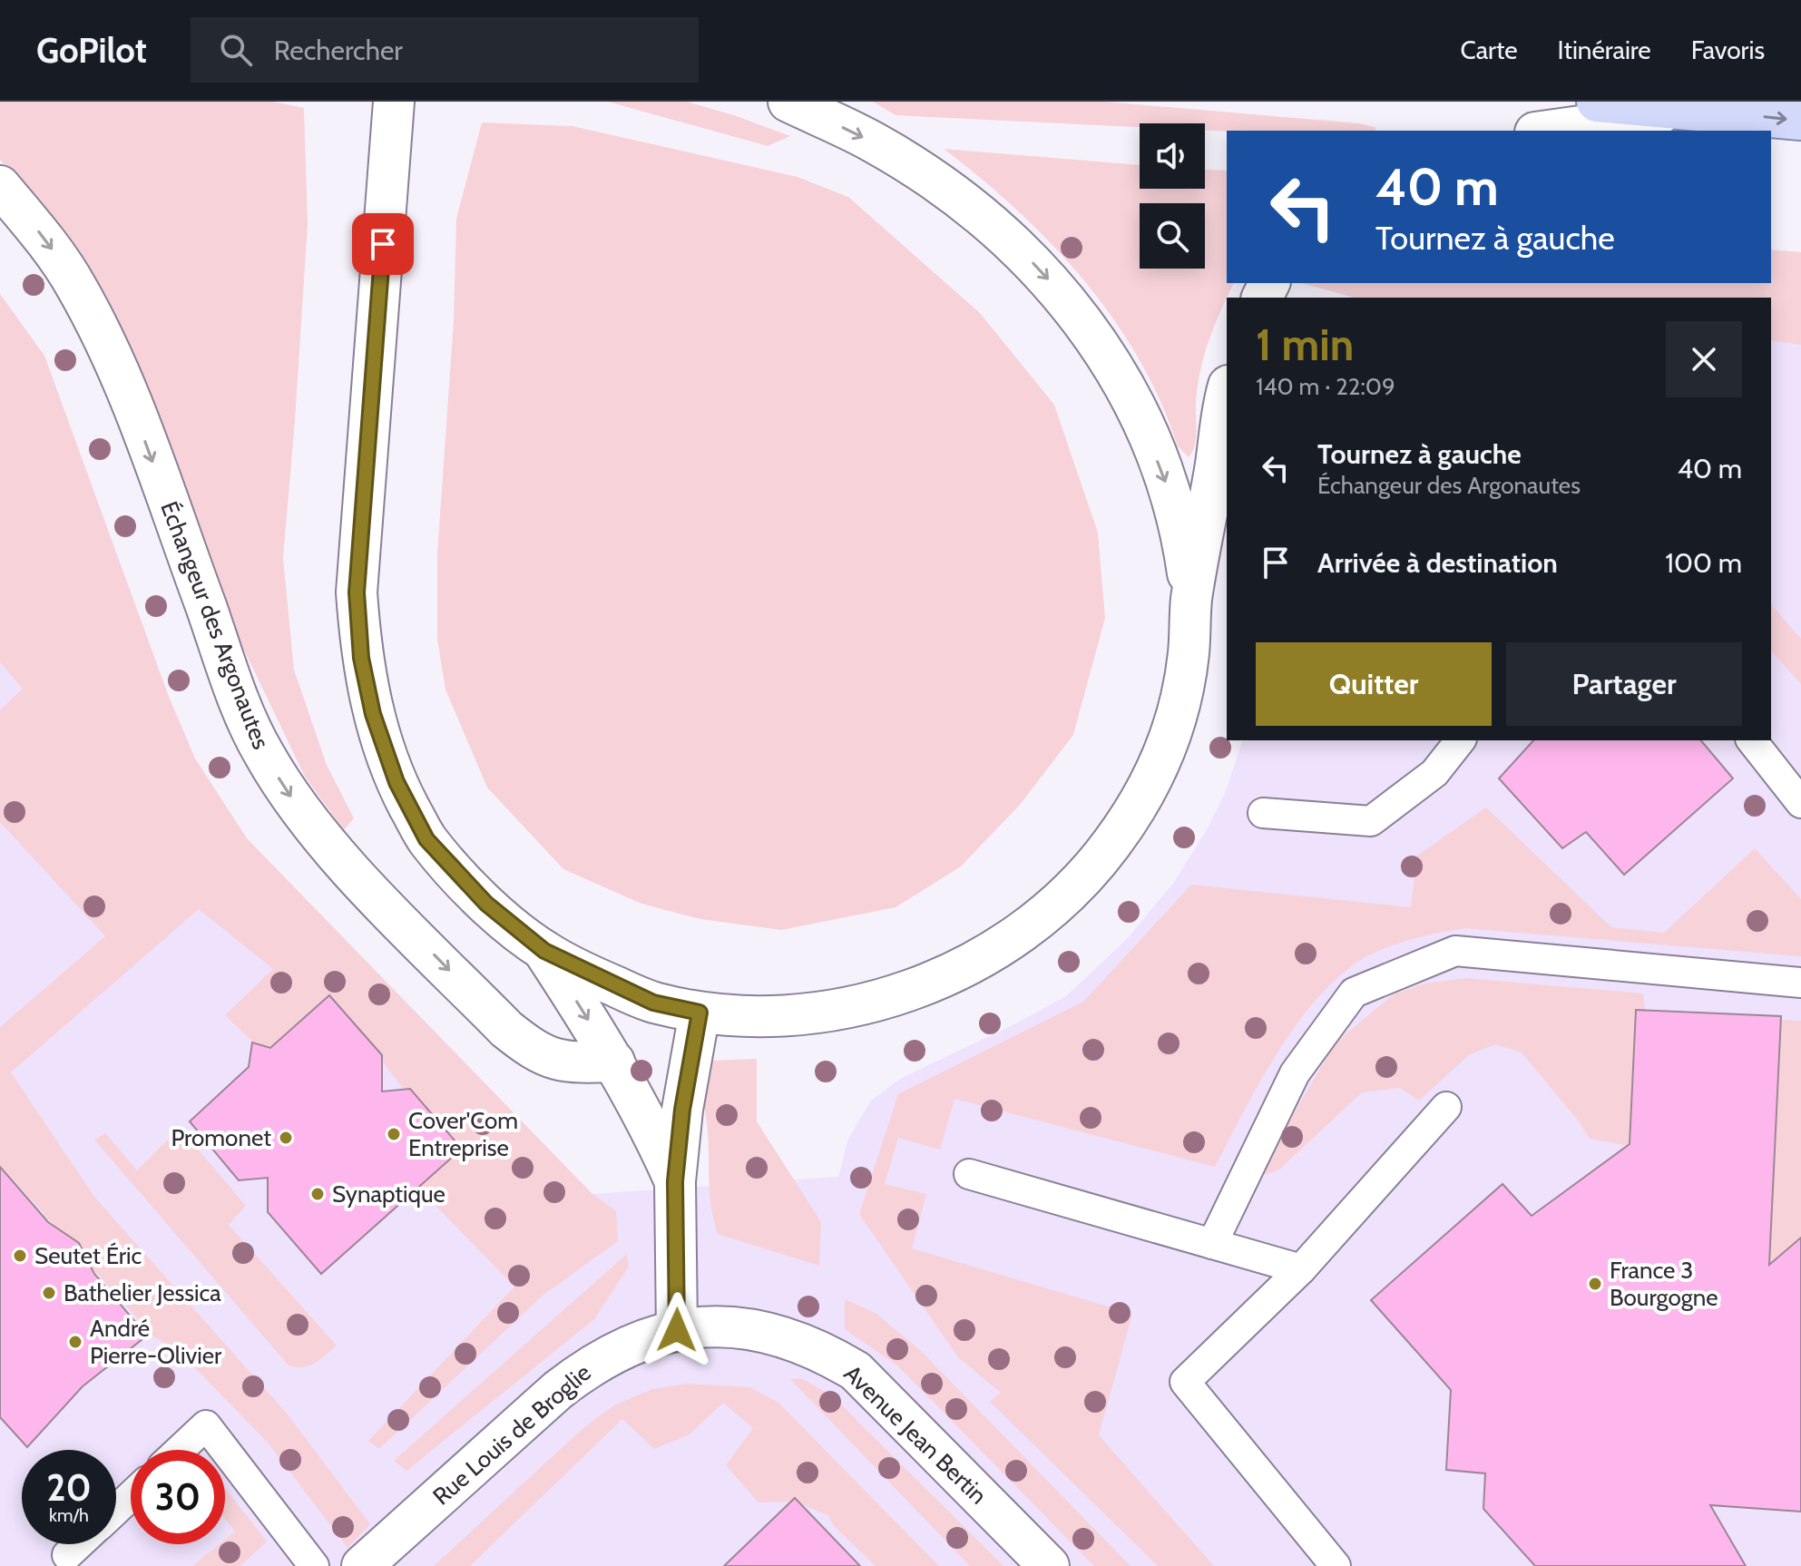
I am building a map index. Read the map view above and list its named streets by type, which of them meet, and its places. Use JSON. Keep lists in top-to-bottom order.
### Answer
{
  "streets": {
    "street": ["Échangeur des Argonautes", "Rue Louis de Broglie", "Avenue Jean Bertin"]
  },
  "crossings": [
    ["Rue Louis de Broglie", "Avenue Jean Bertin"]
  ],
  "one_way": ["Échangeur des Argonautes"],
  "places": [
    "Cover'Com Entreprise",
    "Promonet",
    "Synaptique",
    "Seutet Éric",
    "France 3 Bourgogne",
    "Bathelier Jessica",
    "André Pierre-Olivier"
  ],
  "page": {
    "header": "GoPilot",
    "search": "Rechercher",
    "nav": ["Carte", "Itinéraire", "Favoris"],
    "turn": ["40 m", "Tournez à gauche"],
    "heading": ["1 min", "140 m · 22:09"],
    "list": [
      {
        "name": "Tournez à gauche",
        "note": "Échangeur des Argonautes",
        "value": "40 m"
      },
      {
        "name": "Arrivée à destination",
        "value": "100 m"
      }
    ],
    "buttons": ["Quitter", "Partager"],
    "speed": "20 km/h",
    "limit": "30"
  }
}
